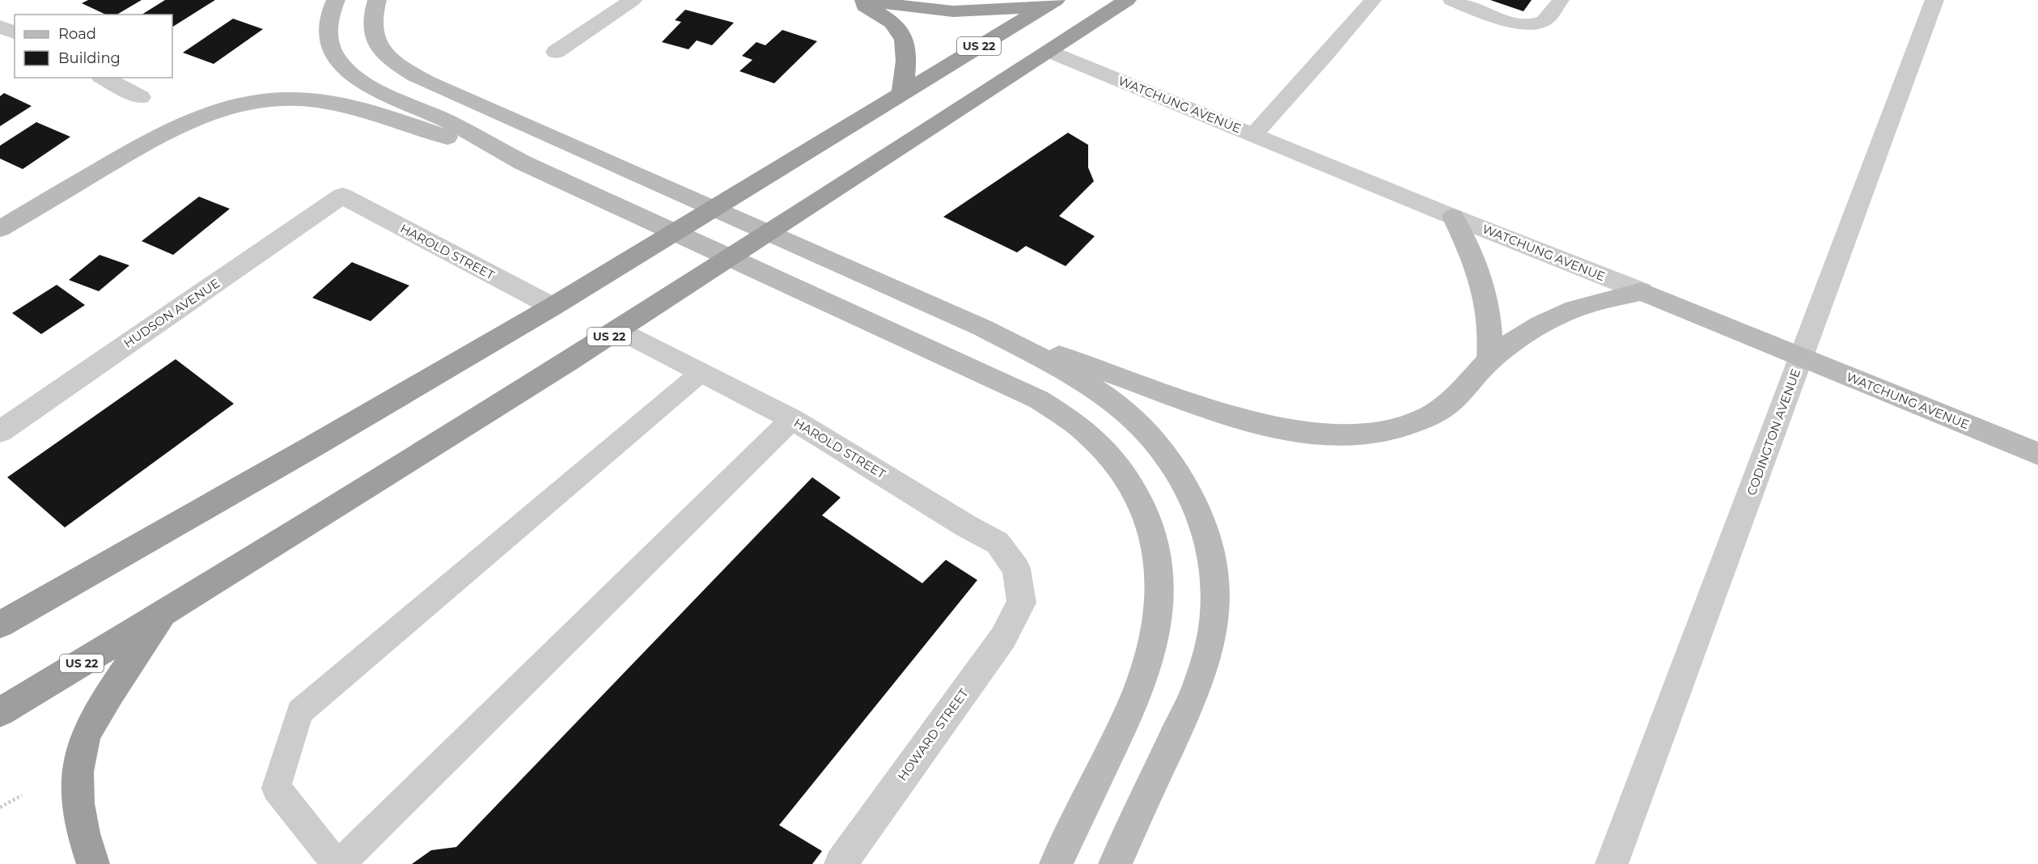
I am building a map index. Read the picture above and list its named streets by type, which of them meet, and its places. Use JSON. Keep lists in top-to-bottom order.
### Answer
{
  "streets": {
    "highway": ["US 22"],
    "main road": ["WATCHUNG AVENUE"],
    "street": [
      "HAROLD STREET",
      "HUDSON AVENUE",
      "CODINGTON AVENUE",
      "HOWARD STREET"
    ]
  },
  "crossings": [
    ["US 22", "WATCHUNG AVENUE"],
    ["US 22", "HAROLD STREET"],
    ["WATCHUNG AVENUE", "CODINGTON AVENUE"],
    ["HAROLD STREET", "HUDSON AVENUE"],
    ["HAROLD STREET", "HOWARD STREET"]
  ],
  "legend": ["Road", "Building"]
}
